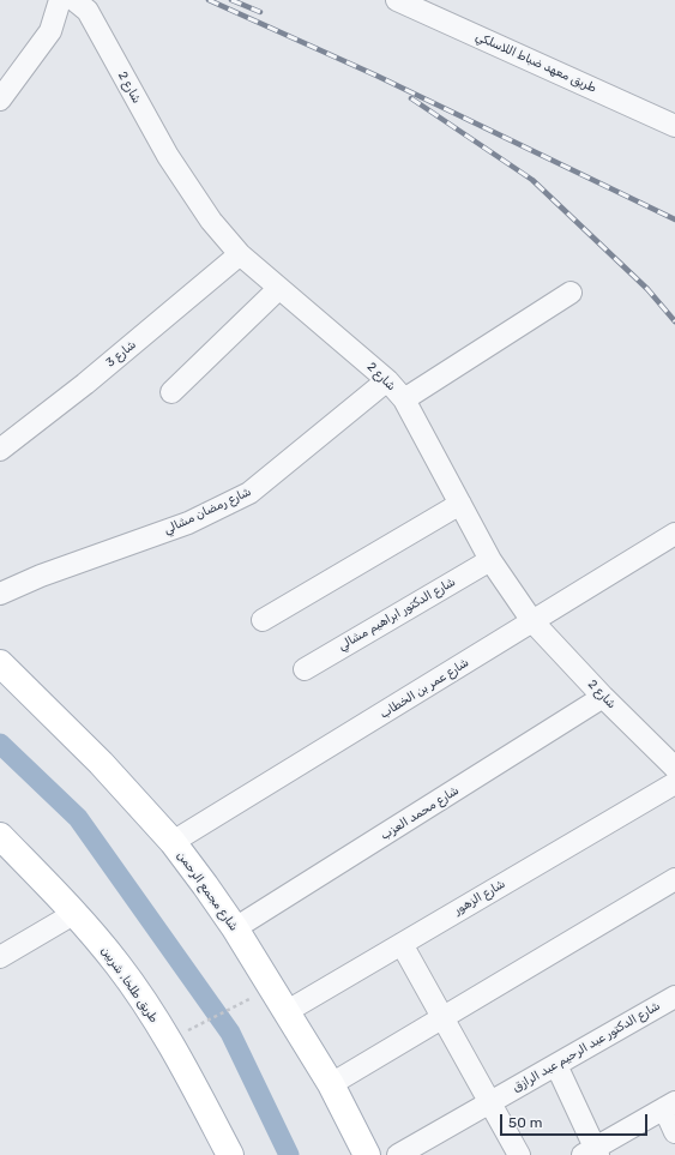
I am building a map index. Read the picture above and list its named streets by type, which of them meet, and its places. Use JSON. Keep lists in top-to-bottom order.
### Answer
{
  "streets": {
    "main road": ["شارع مجمع الرحمن", "طريق طلخا, شربين"],
    "street": [
      "طريق معهد ضباط اللاسلكي",
      "شارع 2",
      "شارع 3",
      "شارع رمضان مشالي",
      "شارع الدكتور ابراهيم مشالي",
      "شارع عمر بن الخطاب",
      "شارع محمد العزب",
      "شارع الزهور",
      "شارع الدكتور عبد الرحيم عبد الرازق"
    ]
  },
  "crossings": [
    ["شارع 2", "شارع 3"],
    ["شارع 2", "شارع رمضان مشالي"],
    ["شارع 2", "شارع الدكتور ابراهيم مشالي"],
    ["شارع 2", "شارع عمر بن الخطاب"],
    ["شارع 2", "شارع محمد العزب"],
    ["شارع عمر بن الخطاب", "شارع مجمع الرحمن"],
    ["شارع محمد العزب", "شارع مجمع الرحمن"],
    ["شارع مجمع الرحمن", "شارع الزهور"]
  ],
  "scale_bar": "50 m"
}
